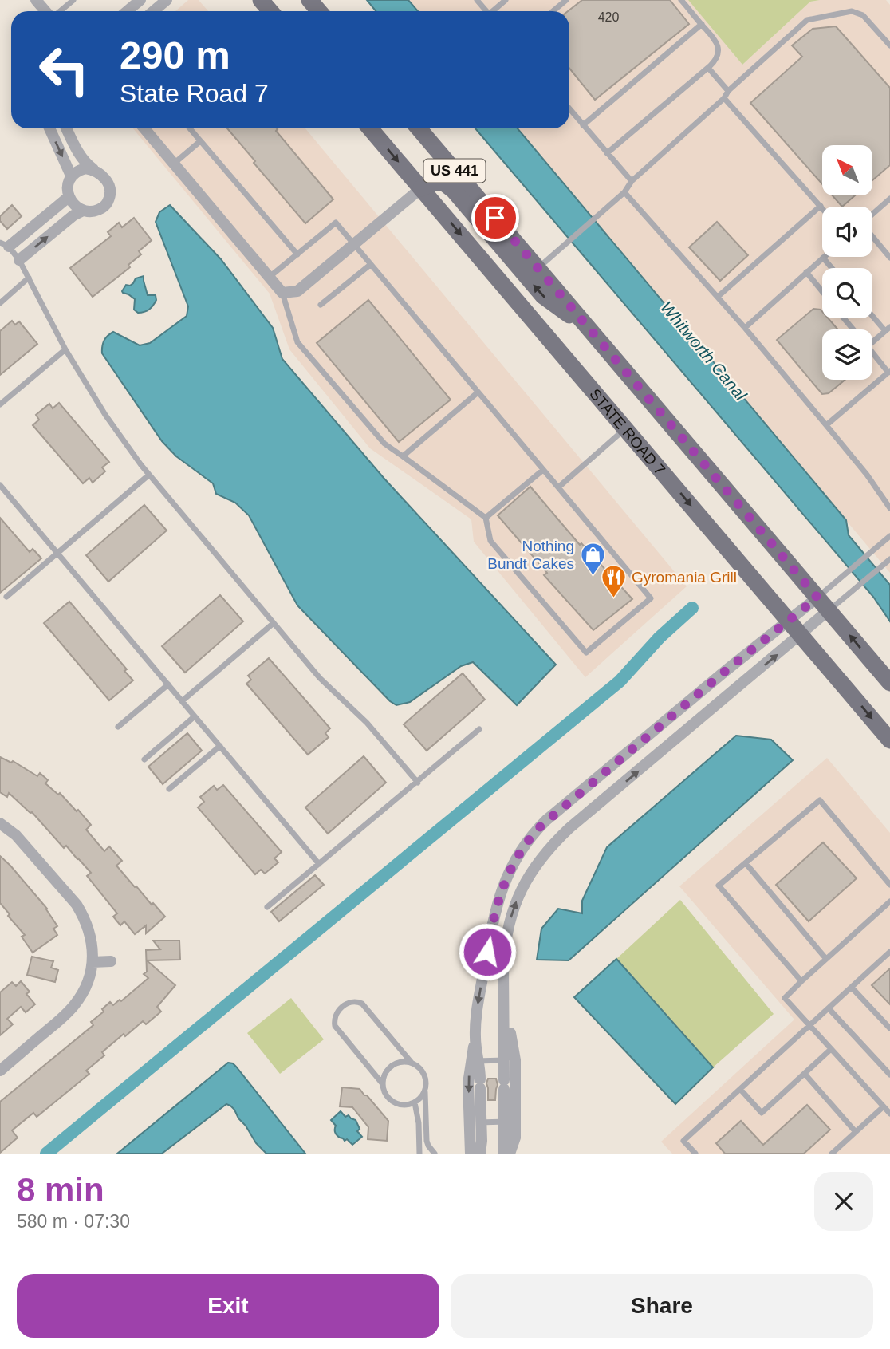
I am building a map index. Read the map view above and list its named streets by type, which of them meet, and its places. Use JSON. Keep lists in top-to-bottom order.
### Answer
{
  "streets": {
    "main road": ["US 441", "STATE ROAD 7"]
  },
  "water": ["Whitworth Canal"],
  "places": {
    "shop": ["Nothing Bundt Cakes"],
    "restaurant": ["Gyromania Grill"]
  },
  "house_numbers": ["420"],
  "north": "top left",
  "page": {
    "turn": ["290 m", "State Road 7"],
    "heading": ["8 min", "580 m · 07:30"],
    "buttons": ["Exit", "Share"]
  }
}
